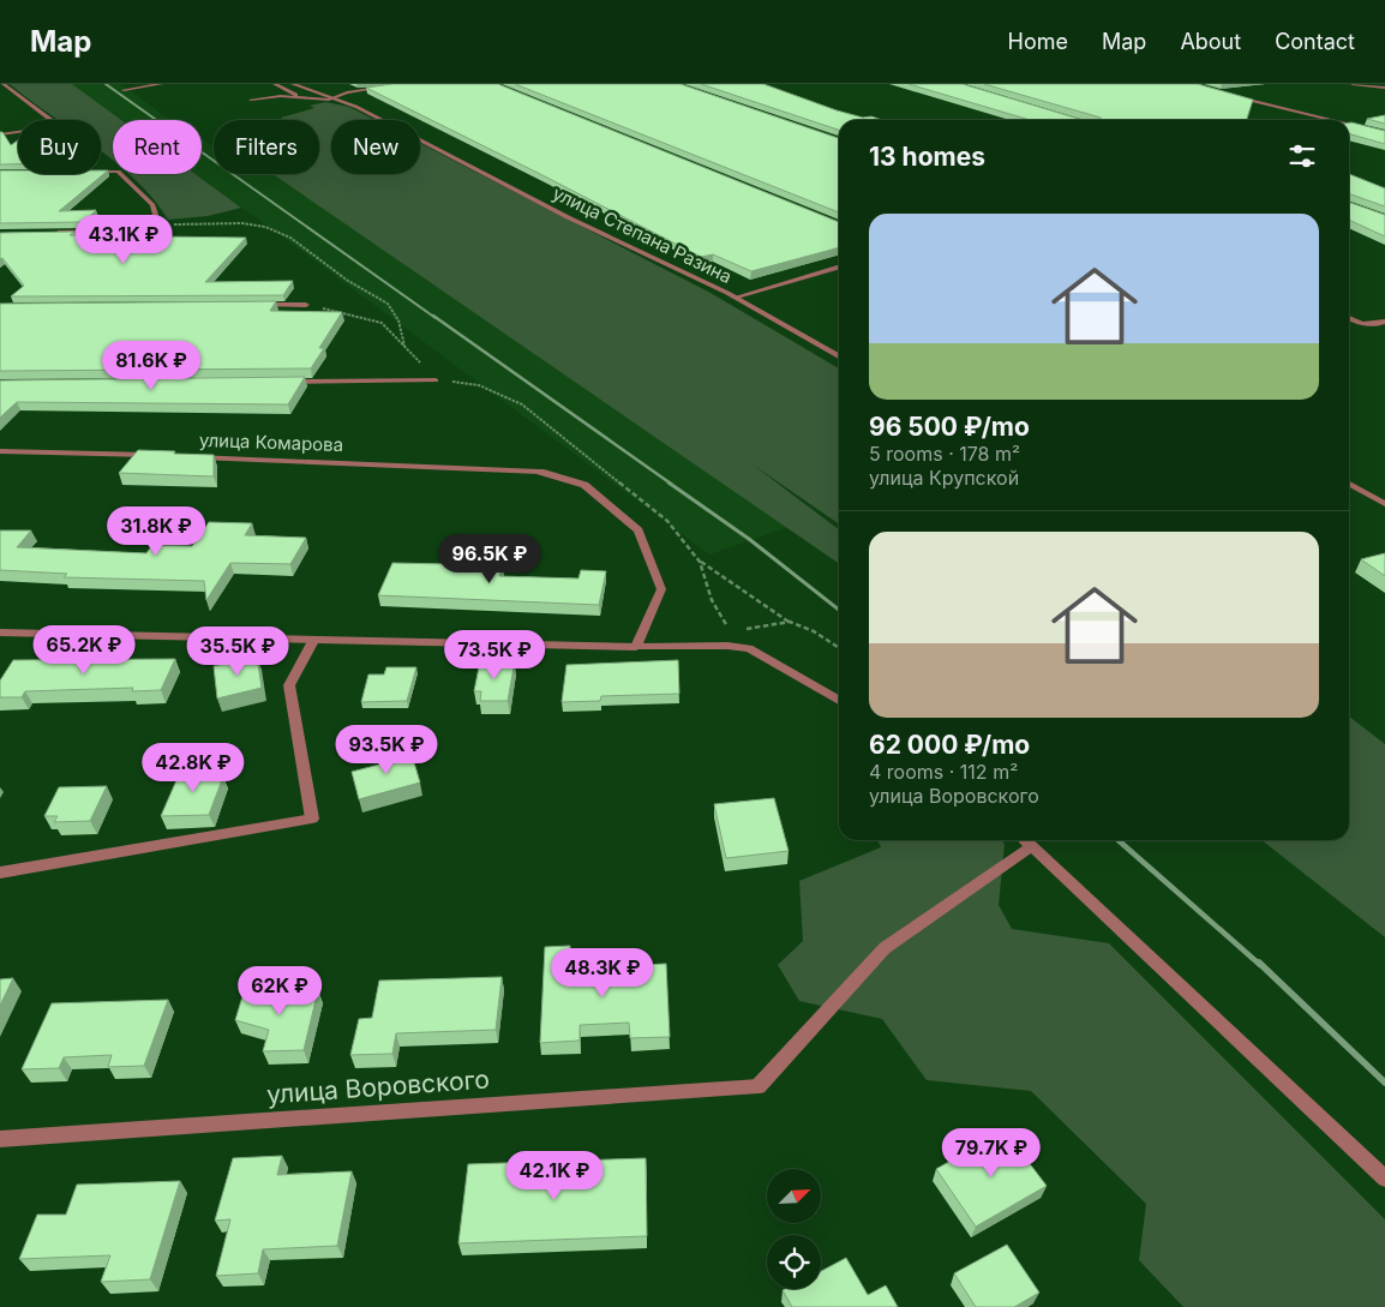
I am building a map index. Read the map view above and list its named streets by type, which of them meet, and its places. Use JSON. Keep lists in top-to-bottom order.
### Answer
{
  "streets": {
    "street": ["улица Степана Разина", "улица Комарова", "улица Воровского"]
  },
  "north": "top right",
  "page": {
    "header": "Map",
    "nav": [
      "Home",
      "Map",
      "About",
      "Contact"
    ],
    "chip": [
      "Buy",
      "Rent",
      "Filters",
      "New"
    ],
    "heading": "13 homes",
    "list": [
      {
        "name": "96 500 ₽/mo",
        "note": "5 rooms · 178 m² · улица Крупской"
      },
      {
        "name": "62 000 ₽/mo",
        "note": "4 rooms · 112 m² · улица Воровского"
      }
    ],
    "price": [
      "43.1K ₽",
      "81.6K ₽",
      "31.8K ₽",
      "96.5K ₽",
      "65.2K ₽",
      "35.5K ₽",
      "73.5K ₽",
      "93.5K ₽",
      "42.8K ₽",
      "48.3K ₽",
      "62K ₽",
      "79.7K ₽",
      "42.1K ₽"
    ]
  }
}
